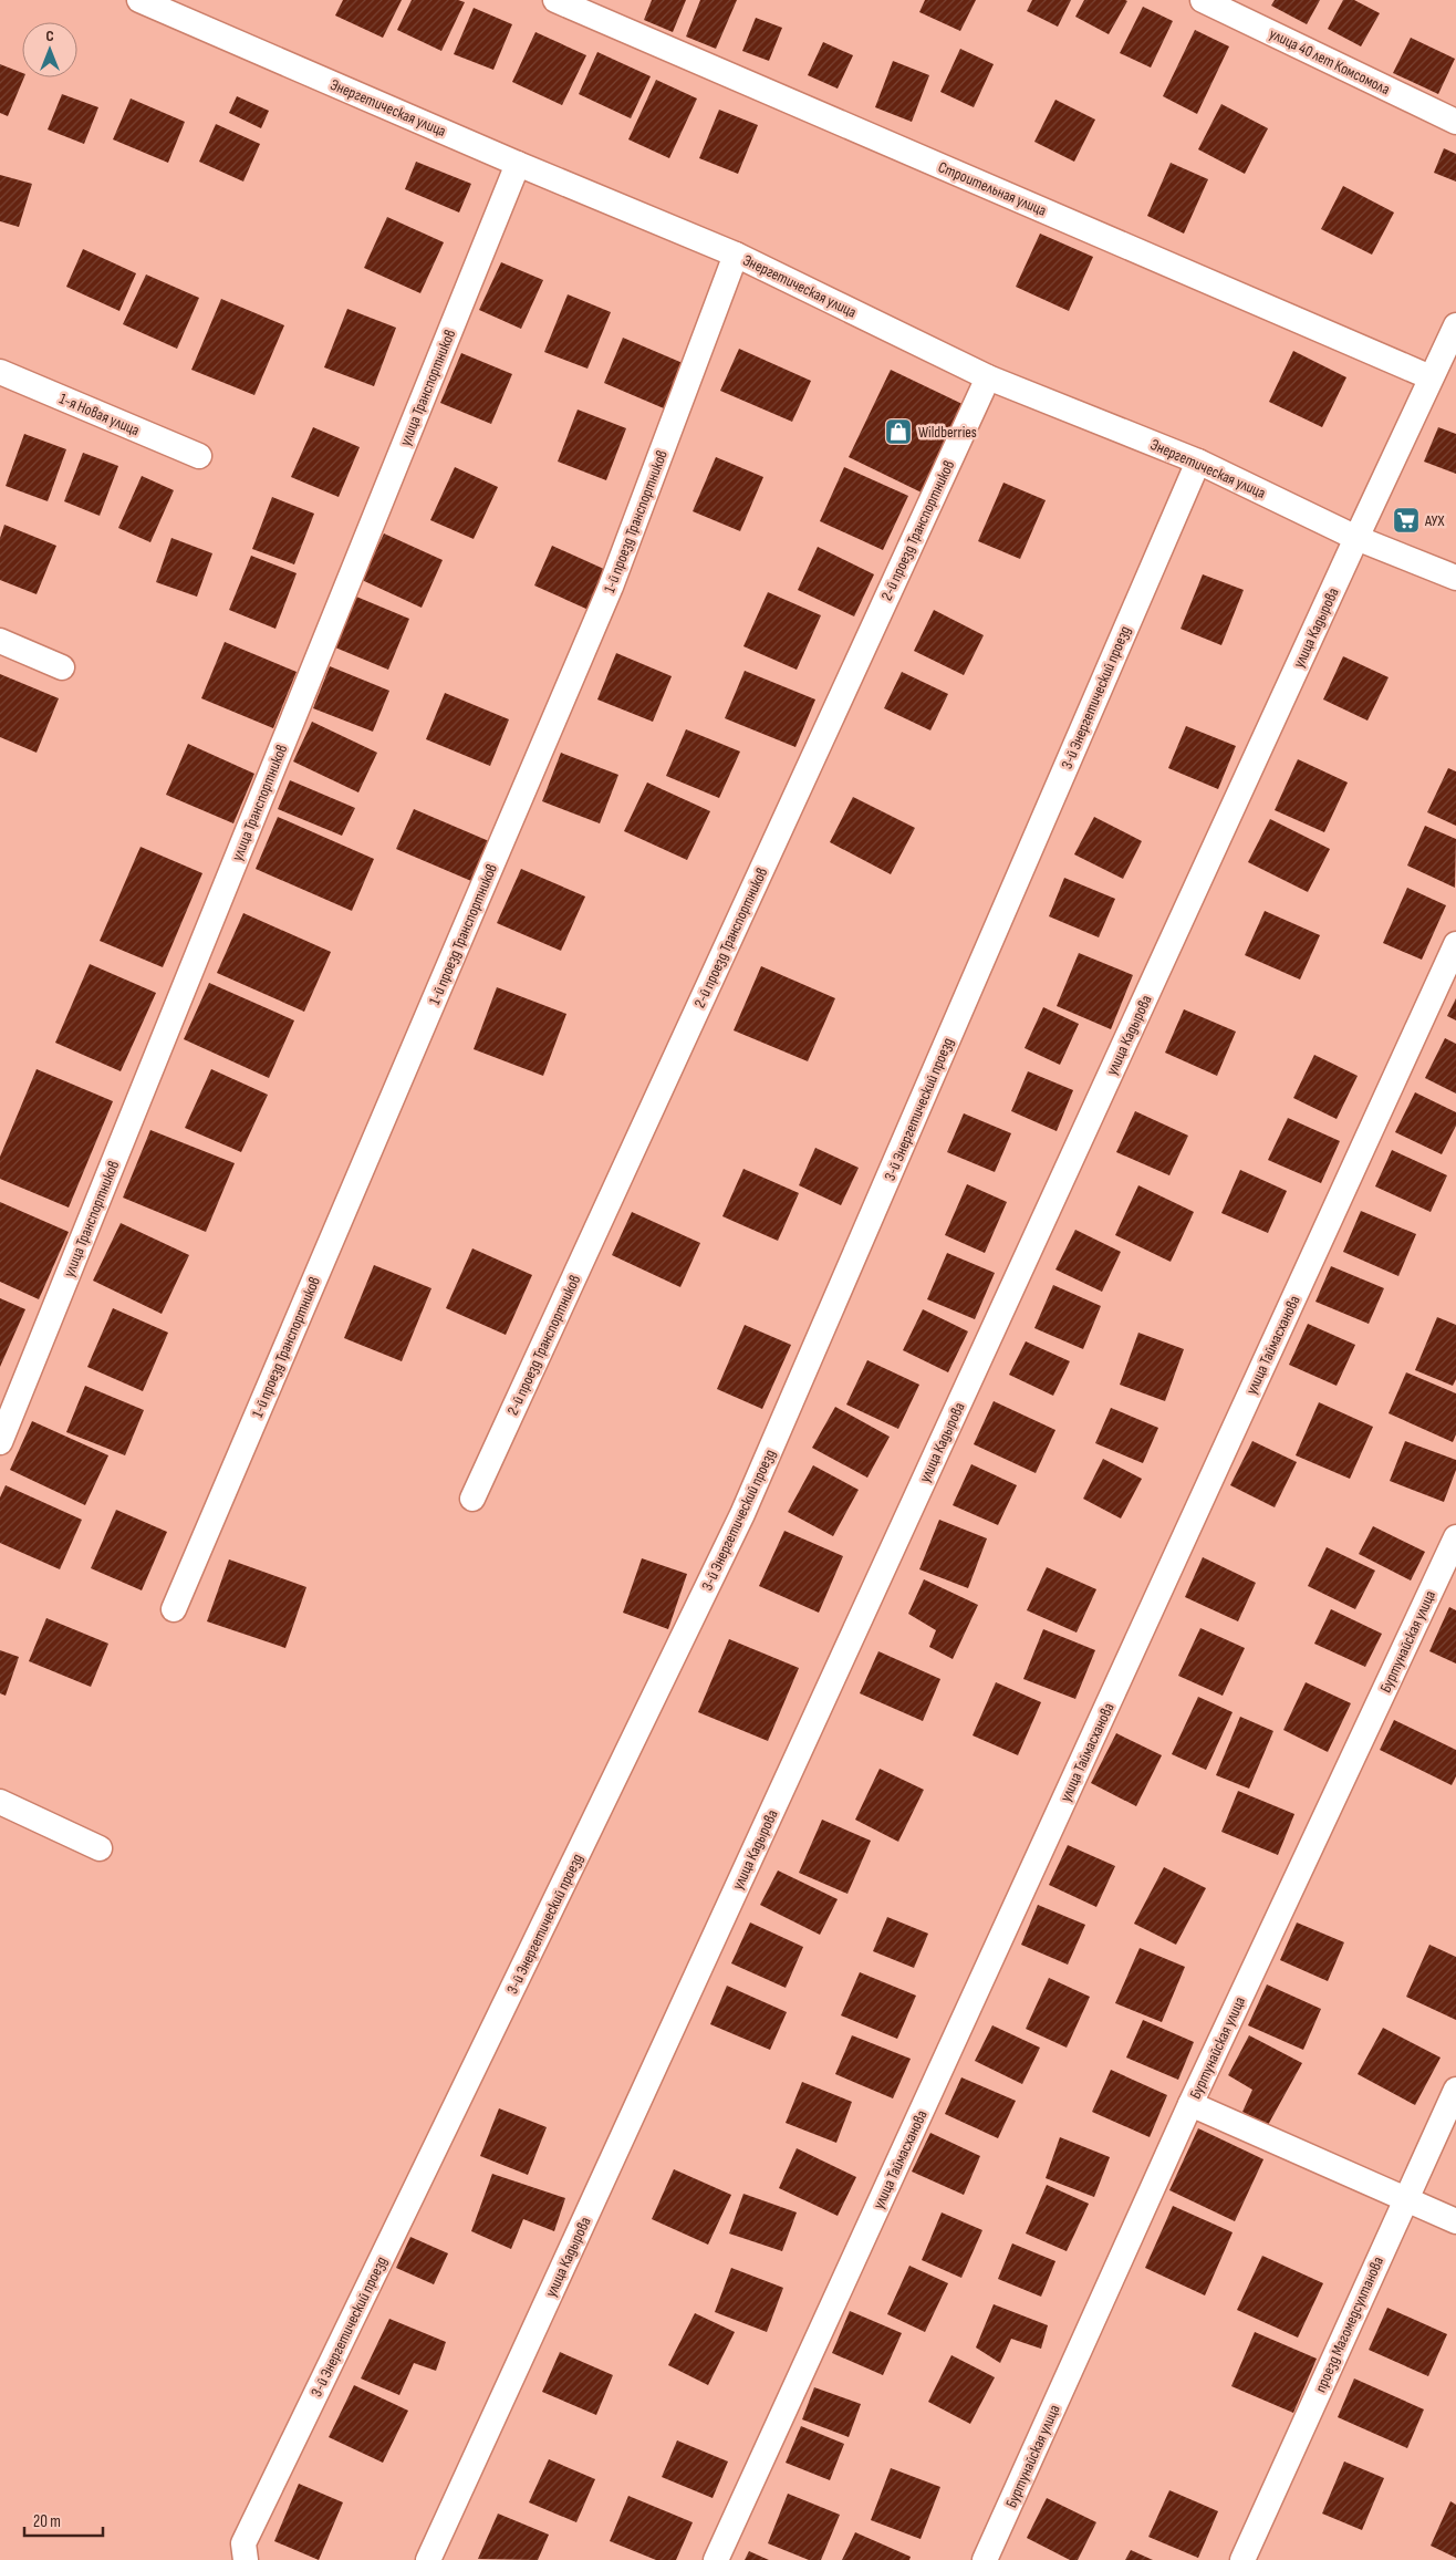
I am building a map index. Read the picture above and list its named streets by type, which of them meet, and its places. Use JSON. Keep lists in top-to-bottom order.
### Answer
{
  "streets": {
    "street": [
      "улица 40 лет Комсомола",
      "Энергетическая улица",
      "Строительная улица",
      "улица Транспортников",
      "1-я Новая улица",
      "1-й проезд Транспортников",
      "2-й проезд Транспортников",
      "улица Кадырова",
      "3-й Энергетический проезд",
      "улица Таймасханова",
      "Буртунайская улица",
      "проезд Магомедсултанова"
    ]
  },
  "crossings": [
    ["Энергетическая улица", "улица Транспортников"],
    ["Энергетическая улица", "1-й проезд Транспортников"],
    ["Энергетическая улица", "2-й проезд Транспортников"],
    ["Энергетическая улица", "улица Кадырова"],
    ["Энергетическая улица", "3-й Энергетический проезд"],
    ["Строительная улица", "улица Кадырова"]
  ],
  "places": {
    "shop": ["Wildberries"],
    "supermarket": ["АУХ"]
  },
  "scale_bar": "20 m",
  "north": "top"
}
